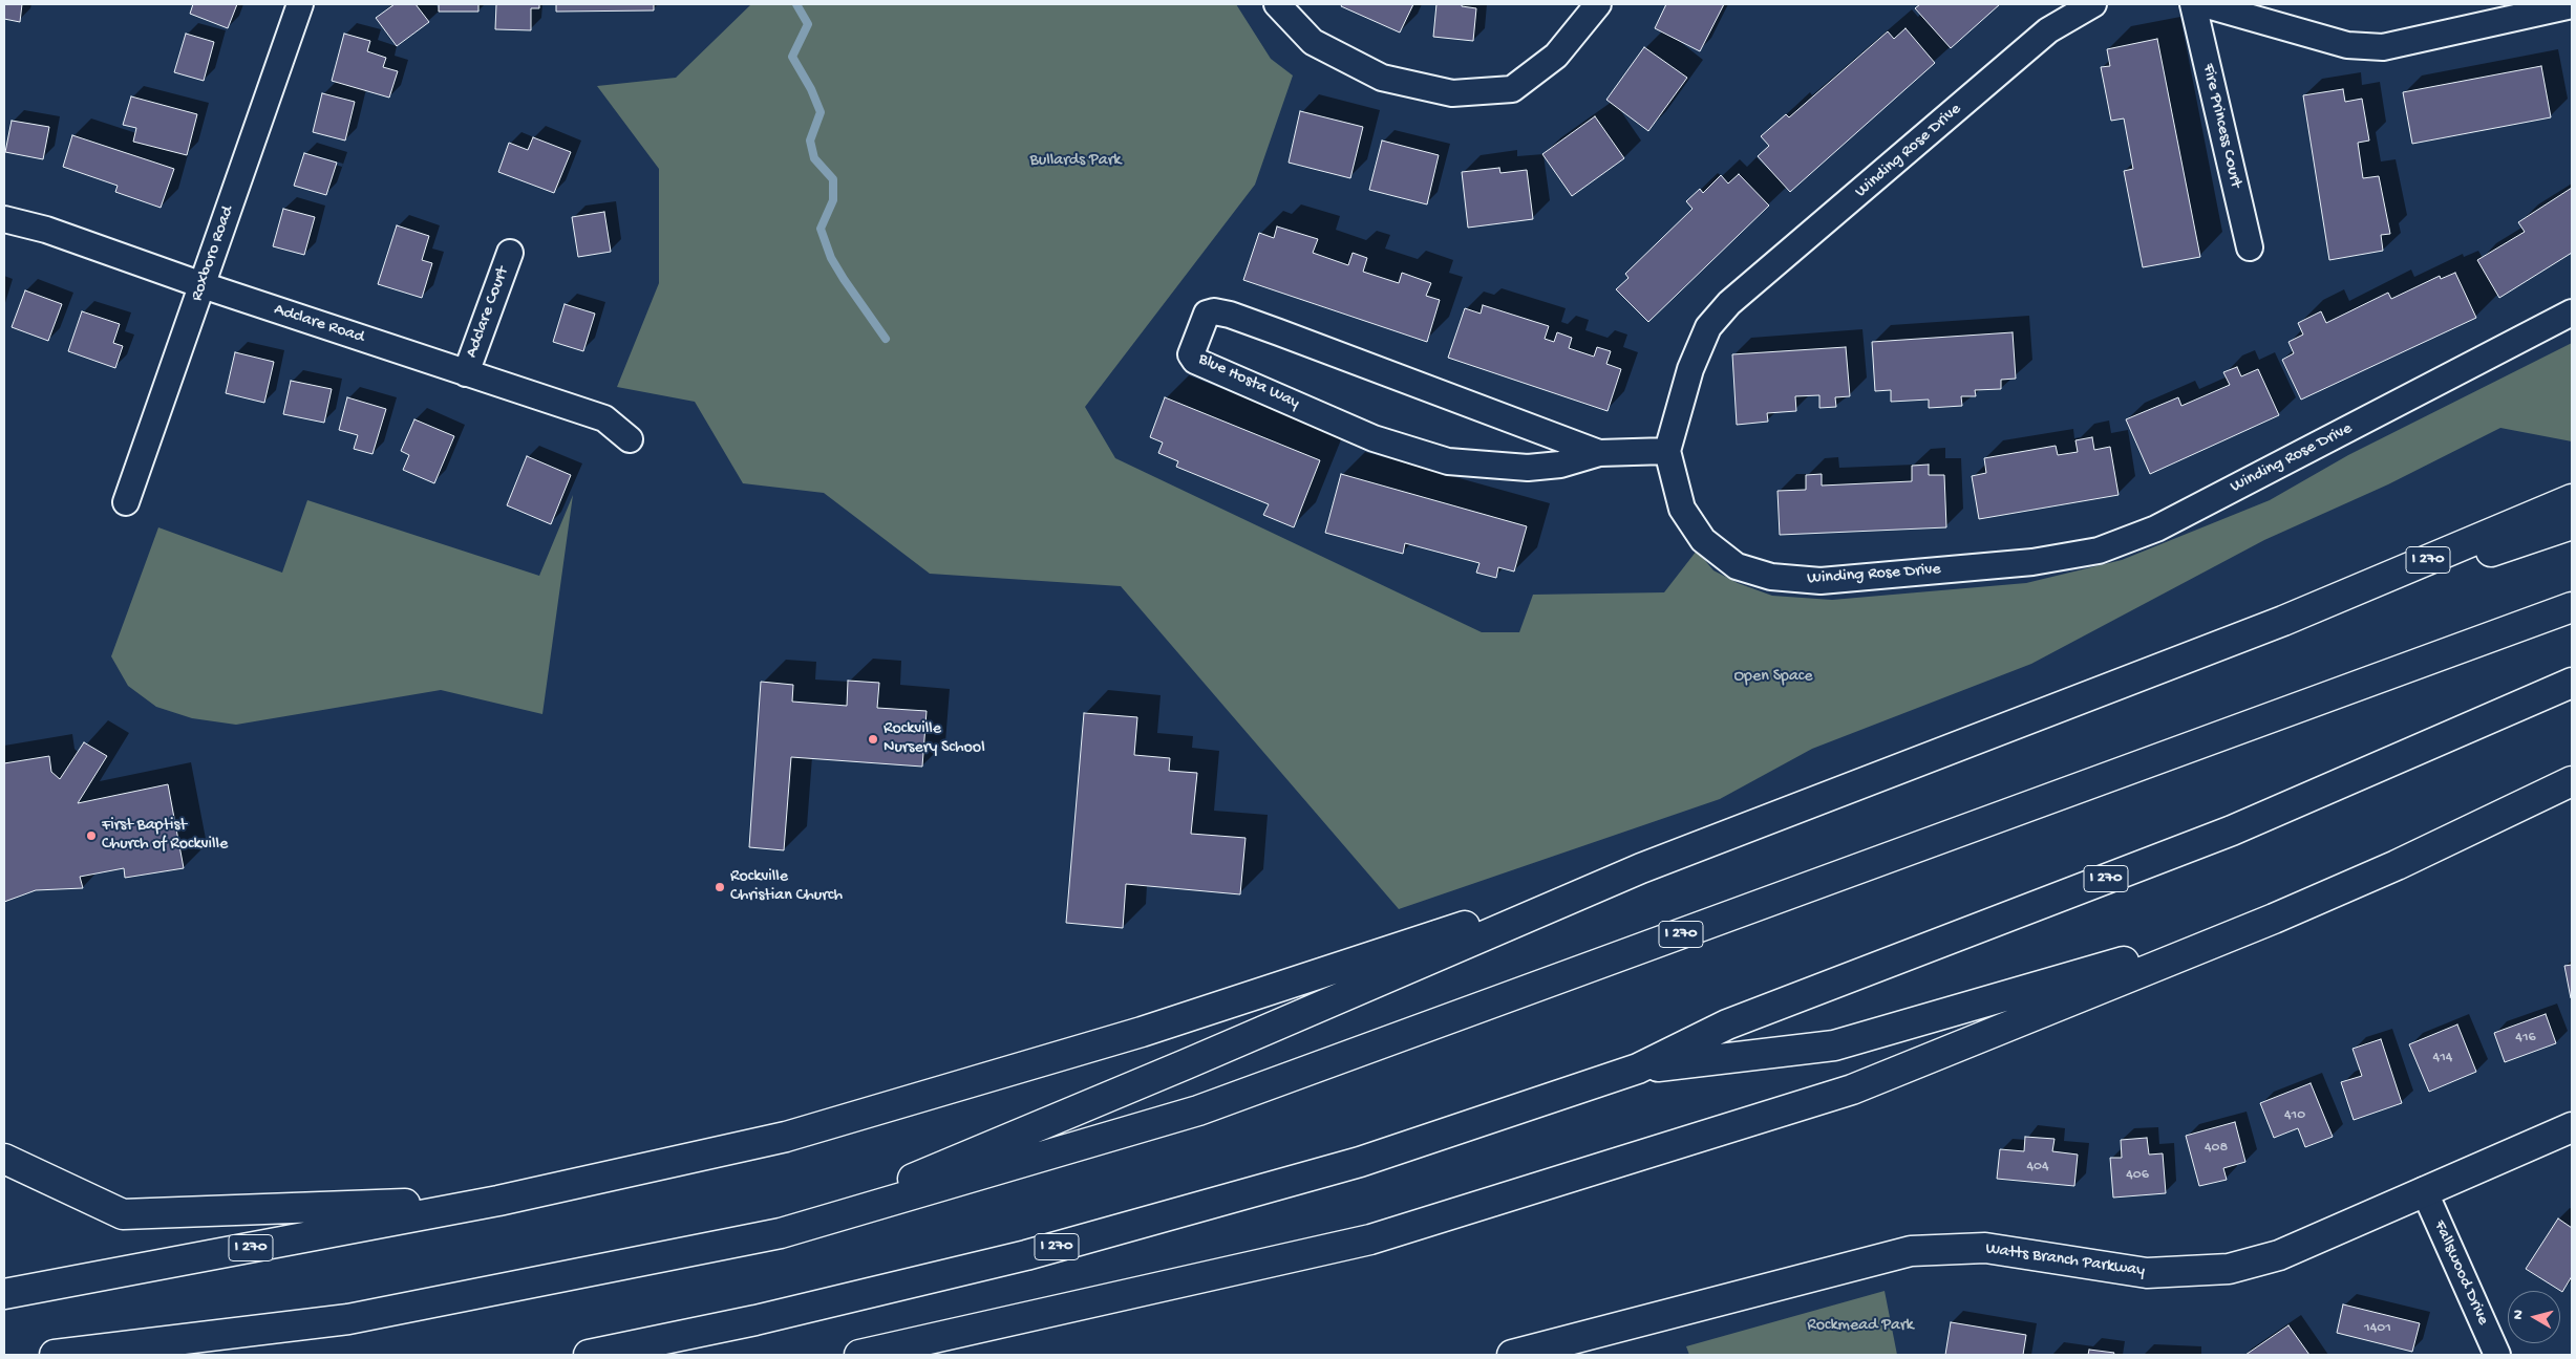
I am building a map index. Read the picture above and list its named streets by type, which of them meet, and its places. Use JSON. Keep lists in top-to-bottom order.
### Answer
{
  "streets": {
    "main road": ["I 270", "Watts Branch Parkway"],
    "street": [
      "Fire Princess Court",
      "Winding Rose Drive",
      "Roxboro Road",
      "Adclare Court",
      "Adclare Road",
      "Blue Hosta Way",
      "Fallswood Drive"
    ]
  },
  "crossings": [
    ["Winding Rose Drive", "Blue Hosta Way"],
    ["Roxboro Road", "Adclare Road"],
    ["Adclare Court", "Adclare Road"],
    ["Watts Branch Parkway", "Fallswood Drive"]
  ],
  "parks": ["Bullards Park", "Open Space", "Rockmead Park"],
  "places": ["Rockville Nursery School", "First Baptist Church of Rockville", "Rockville Christian Church"],
  "house_numbers": [
    "416",
    "414",
    "410",
    "408",
    "404",
    "406",
    "1401"
  ],
  "north": "left"
}
